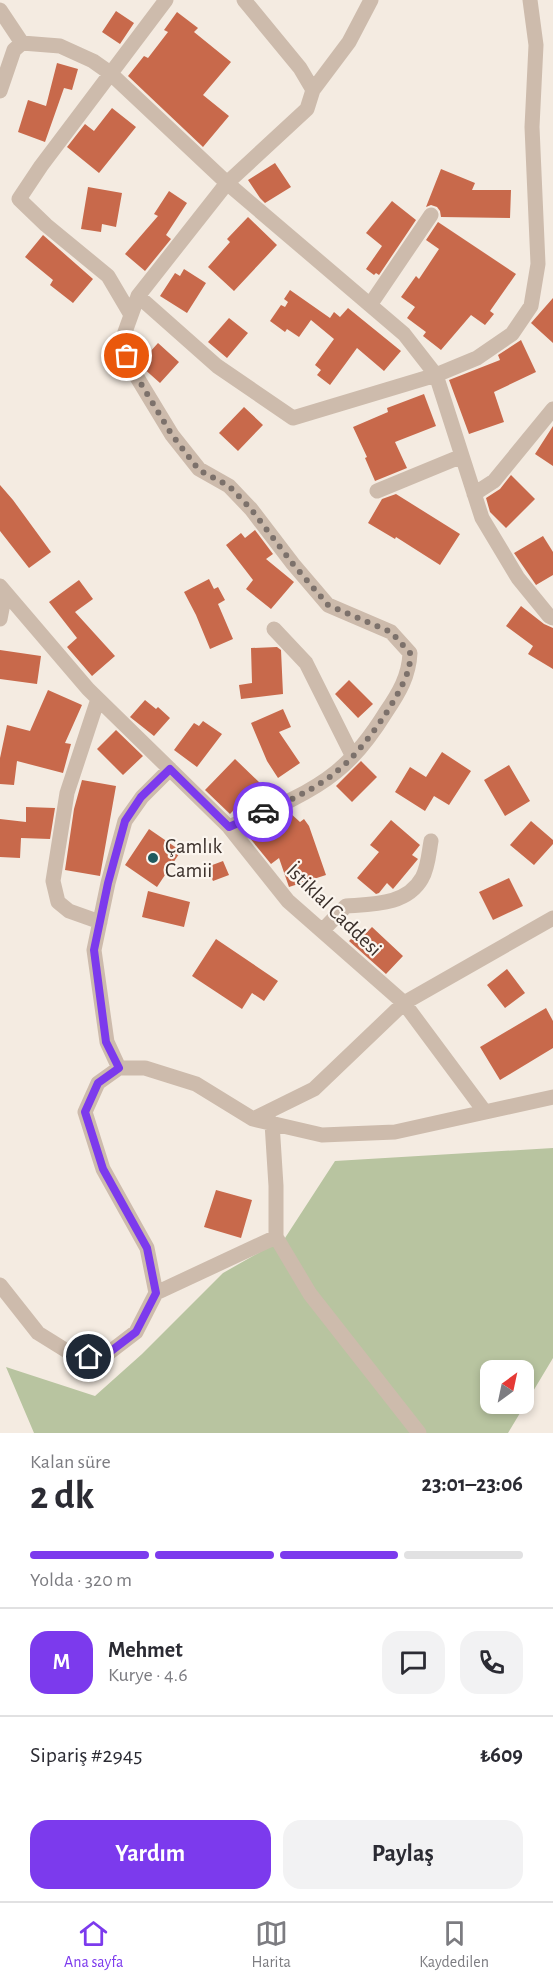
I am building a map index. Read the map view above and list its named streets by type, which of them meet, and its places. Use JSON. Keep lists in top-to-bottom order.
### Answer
{
  "streets": {
    "street": ["İstiklal Caddesi"]
  },
  "places": ["Çamlık Camii"],
  "north": "top right",
  "page": {
    "heading": ["2 dk", "Kalan süre", "23:01–23:06"],
    "panel": [
      "Mehmet",
      "Kurye · 4.6",
      "Sipariş #2945",
      "₺609"
    ],
    "bar": "Yolda · 320 m",
    "round": "M",
    "buttons": ["Yardım", "Paylaş"],
    "tabs": ["Ana sayfa", "Harita", "Kaydedilen"]
  }
}
